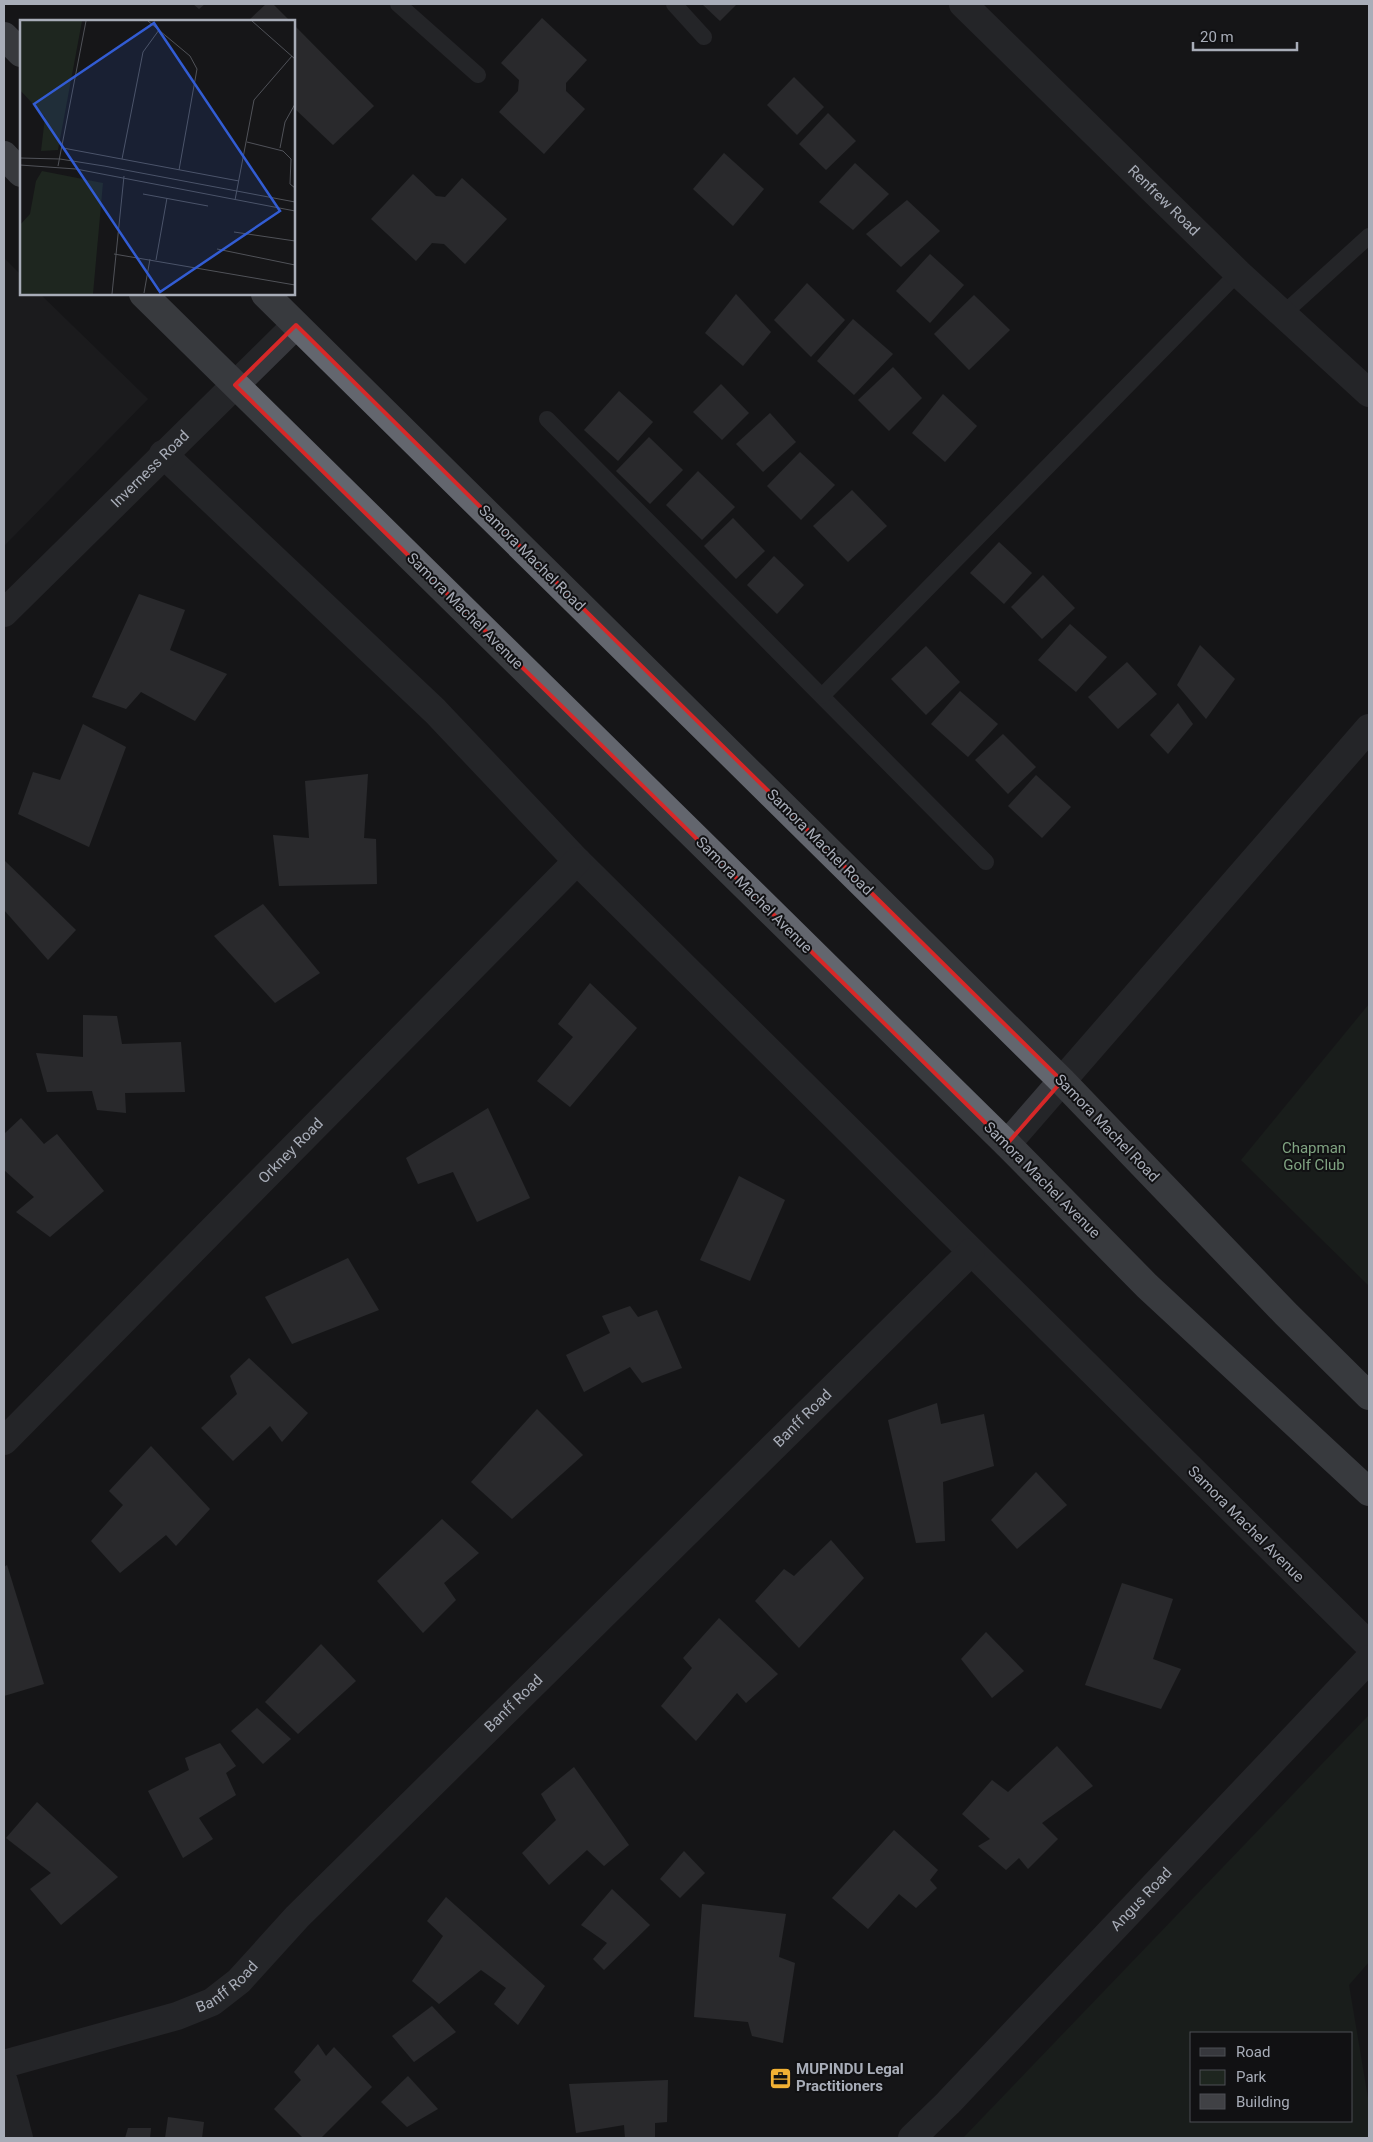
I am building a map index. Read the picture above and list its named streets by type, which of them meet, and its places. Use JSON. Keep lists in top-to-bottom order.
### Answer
{
  "streets": {
    "highway": ["Samora Machel Road", "Samora Machel Avenue"],
    "street": [
      "Renfrew Road",
      "Inverness Road",
      "Orkney Road",
      "Banff Road",
      "Angus Road"
    ]
  },
  "crossings": [
    ["Inverness Road", "Samora Machel Road"],
    ["Inverness Road", "Samora Machel Avenue"],
    ["Samora Machel Avenue", "Orkney Road"],
    ["Samora Machel Avenue", "Banff Road"]
  ],
  "parks": ["Chapman Golf Club"],
  "places": {
    "office": ["MUPINDU Legal Practitioners"]
  },
  "legend": ["Road", "Park", "Building"],
  "scale_bar": "20 m"
}
